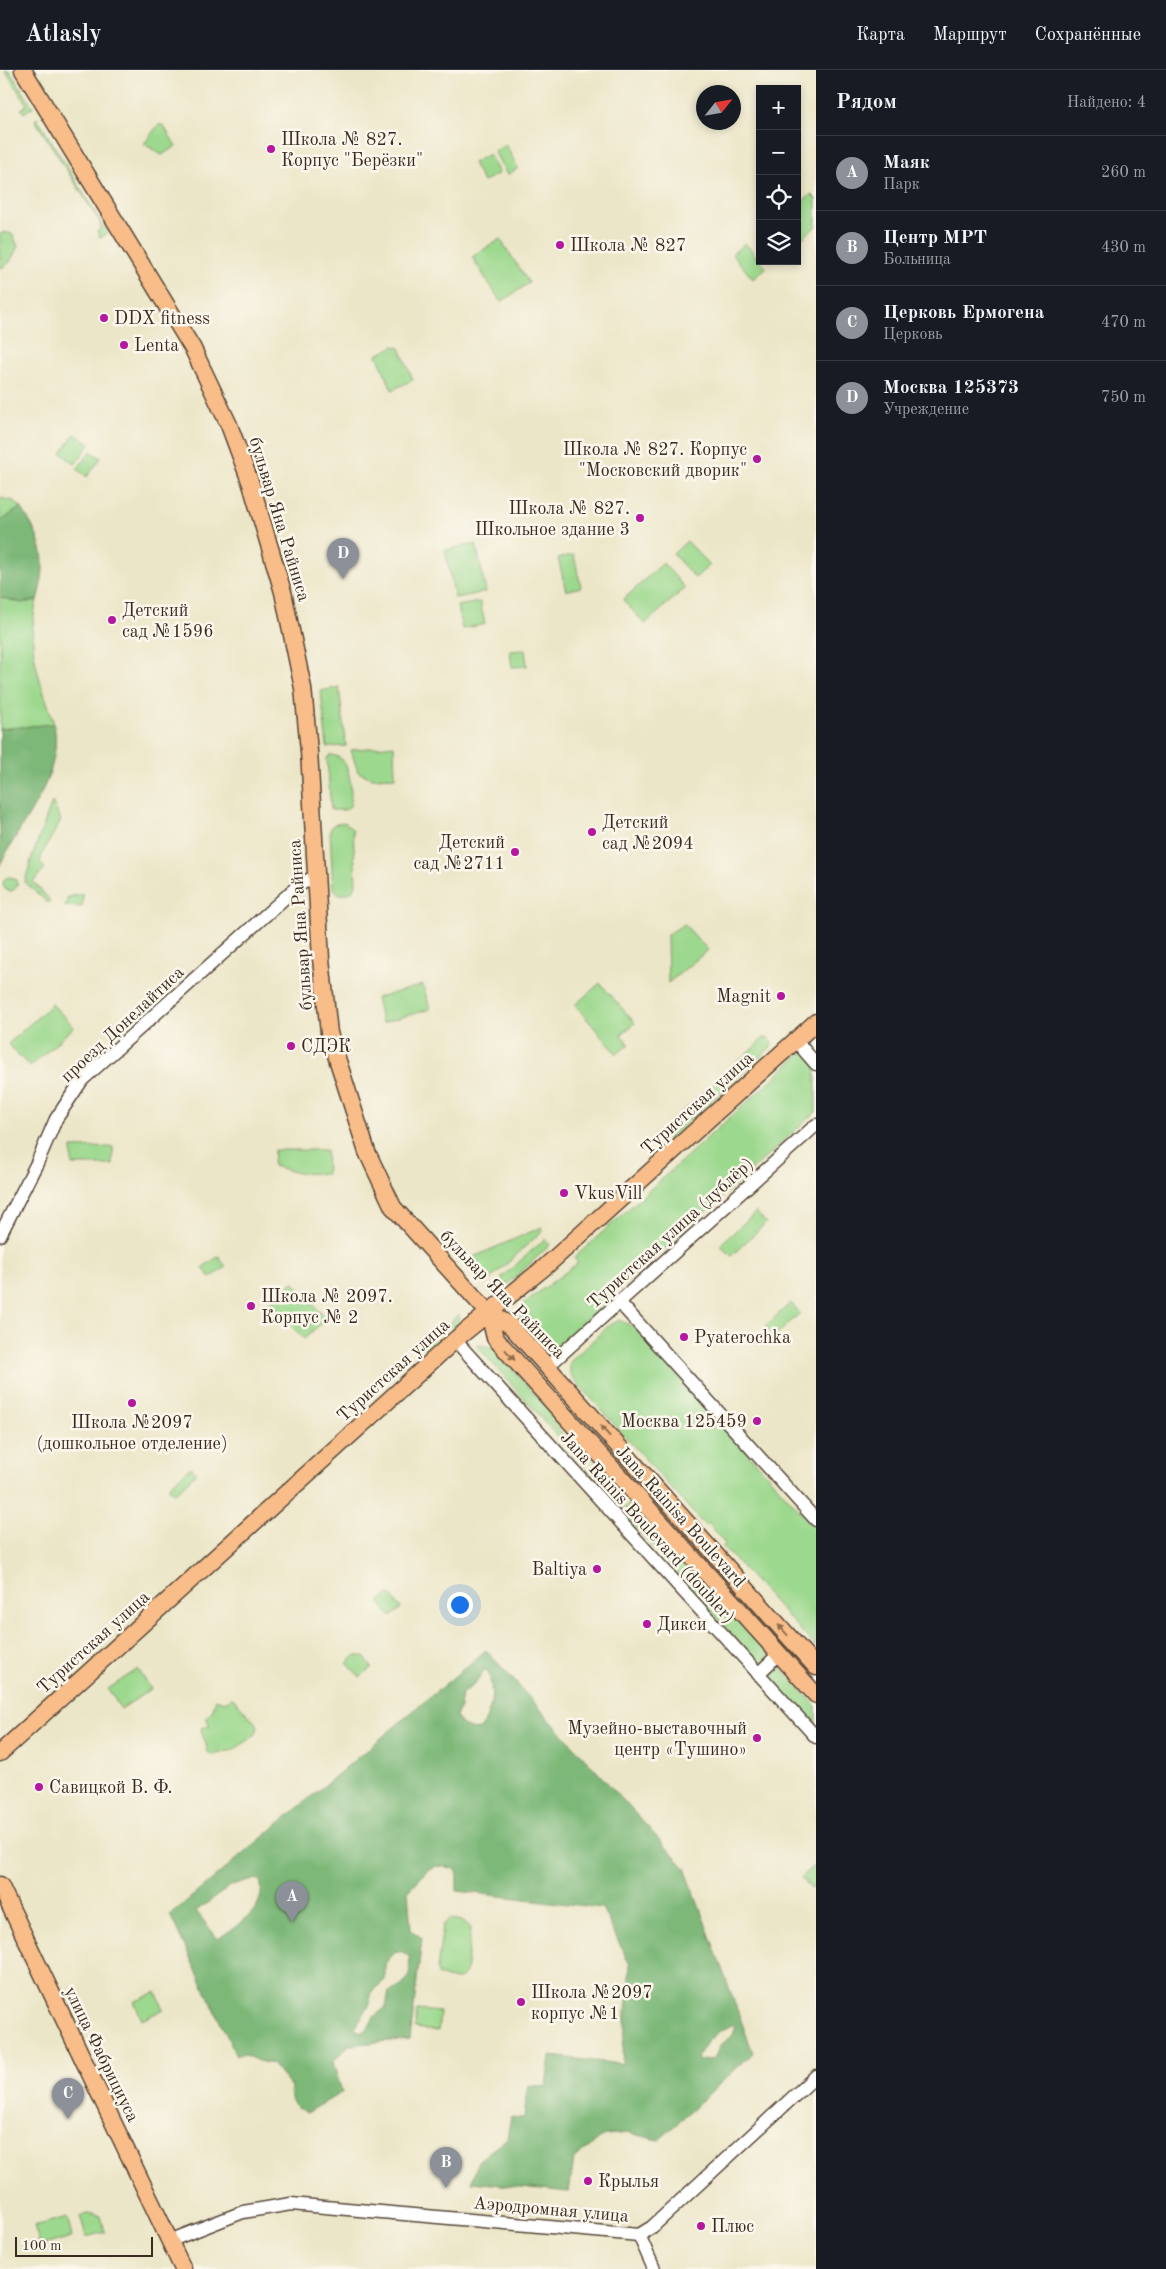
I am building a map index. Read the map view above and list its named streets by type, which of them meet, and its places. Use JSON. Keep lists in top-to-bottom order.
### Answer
{
  "streets": {
    "main road": [
      "бульвар Яна Райниса",
      "Туристская улица",
      "Jana Rainisa Boulevard",
      "улица Фабрициуса"
    ],
    "street": [
      "проезд Донелайтиса",
      "Туристская улица (дублёр)",
      "Jana Rainis Boulevard (doubler)",
      "Аэродромная улица"
    ]
  },
  "crossings": [
    ["бульвар Яна Райниса", "проезд Донелайтиса"],
    ["бульвар Яна Райниса", "Туристская улица"],
    ["бульвар Яна Райниса", "Туристская улица (дублёр)"],
    ["бульвар Яна Райниса", "Jana Rainisa Boulevard"],
    ["Туристская улица", "Jana Rainisa Boulevard"],
    ["Туристская улица", "Jana Rainis Boulevard (doubler)"],
    ["улица Фабрициуса", "Аэродромная улица"]
  ],
  "one_way": ["Jana Rainisa Boulevard"],
  "places": [
    "Школа № 827. Корпус \"Берёзки\"",
    "Школа № 827",
    "DDX fitness",
    "Lenta",
    "Школа № 827. Корпус \"Московский дворик\"",
    "Школа № 827. Школьное здание 3",
    "Детский сад №1596",
    "Детский сад №2094",
    "Детский сад №2711",
    "Magnit",
    "СДЭК",
    "VkusVill",
    "Школа № 2097. Корпус № 2",
    "Pyaterochka",
    "Школа №2097 (дошкольное отделение)",
    "Москва 125459",
    "Baltiya",
    "Дикси",
    "Музейно-выставочный центр «Тушино»",
    "Савицкой В. Ф.",
    "Школа №2097 корпус №1",
    "Крылья",
    "Плюс"
  ],
  "scale_bar": "100 m",
  "north": "top right",
  "page": {
    "header": "Atlasly",
    "nav": ["Карта", "Маршрут", "Сохранённые"],
    "heading": ["Рядом", "Найдено: 4"],
    "map_buttons": ["+", "−"],
    "list": [
      {
        "mark": "A",
        "name": "Маяк",
        "note": "Парк",
        "value": "260 m"
      },
      {
        "mark": "B",
        "name": "Центр МРТ",
        "note": "Больница",
        "value": "430 m"
      },
      {
        "mark": "C",
        "name": "Церковь Ермогена",
        "note": "Церковь",
        "value": "470 m"
      },
      {
        "mark": "D",
        "name": "Москва 125373",
        "note": "Учреждение",
        "value": "750 m"
      }
    ],
    "pins": [
      "D",
      "A",
      "C",
      "B"
    ],
    "scale": "100 m"
  }
}
